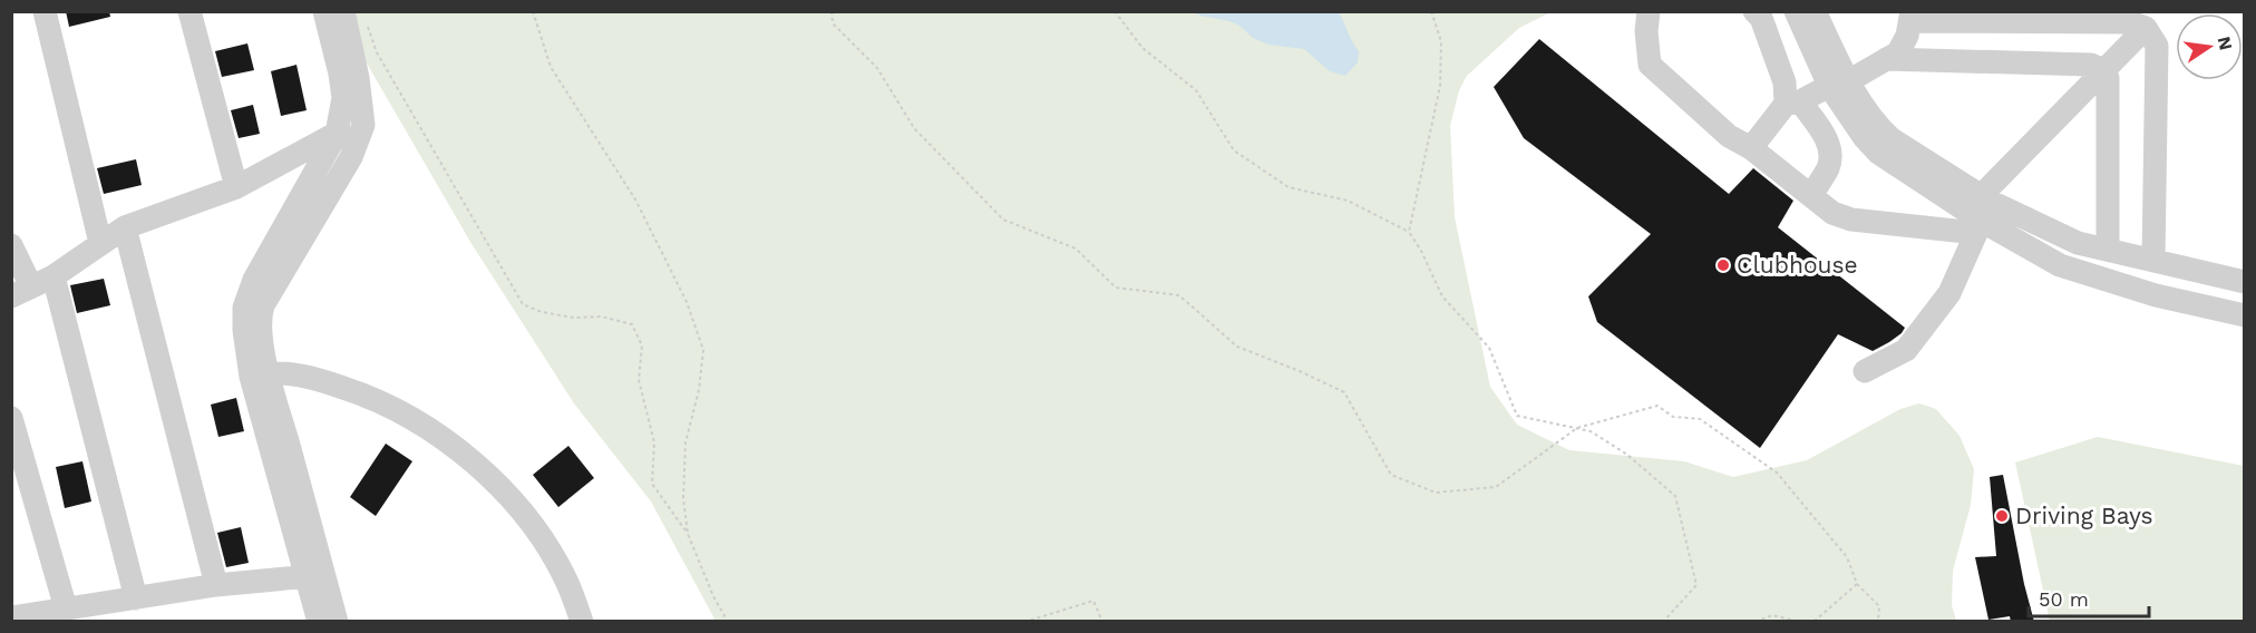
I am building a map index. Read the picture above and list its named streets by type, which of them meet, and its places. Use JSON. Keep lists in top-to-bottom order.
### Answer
{
  "places": ["Clubhouse", "Driving Bays"],
  "scale_bar": "50 m",
  "north": "right"
}
